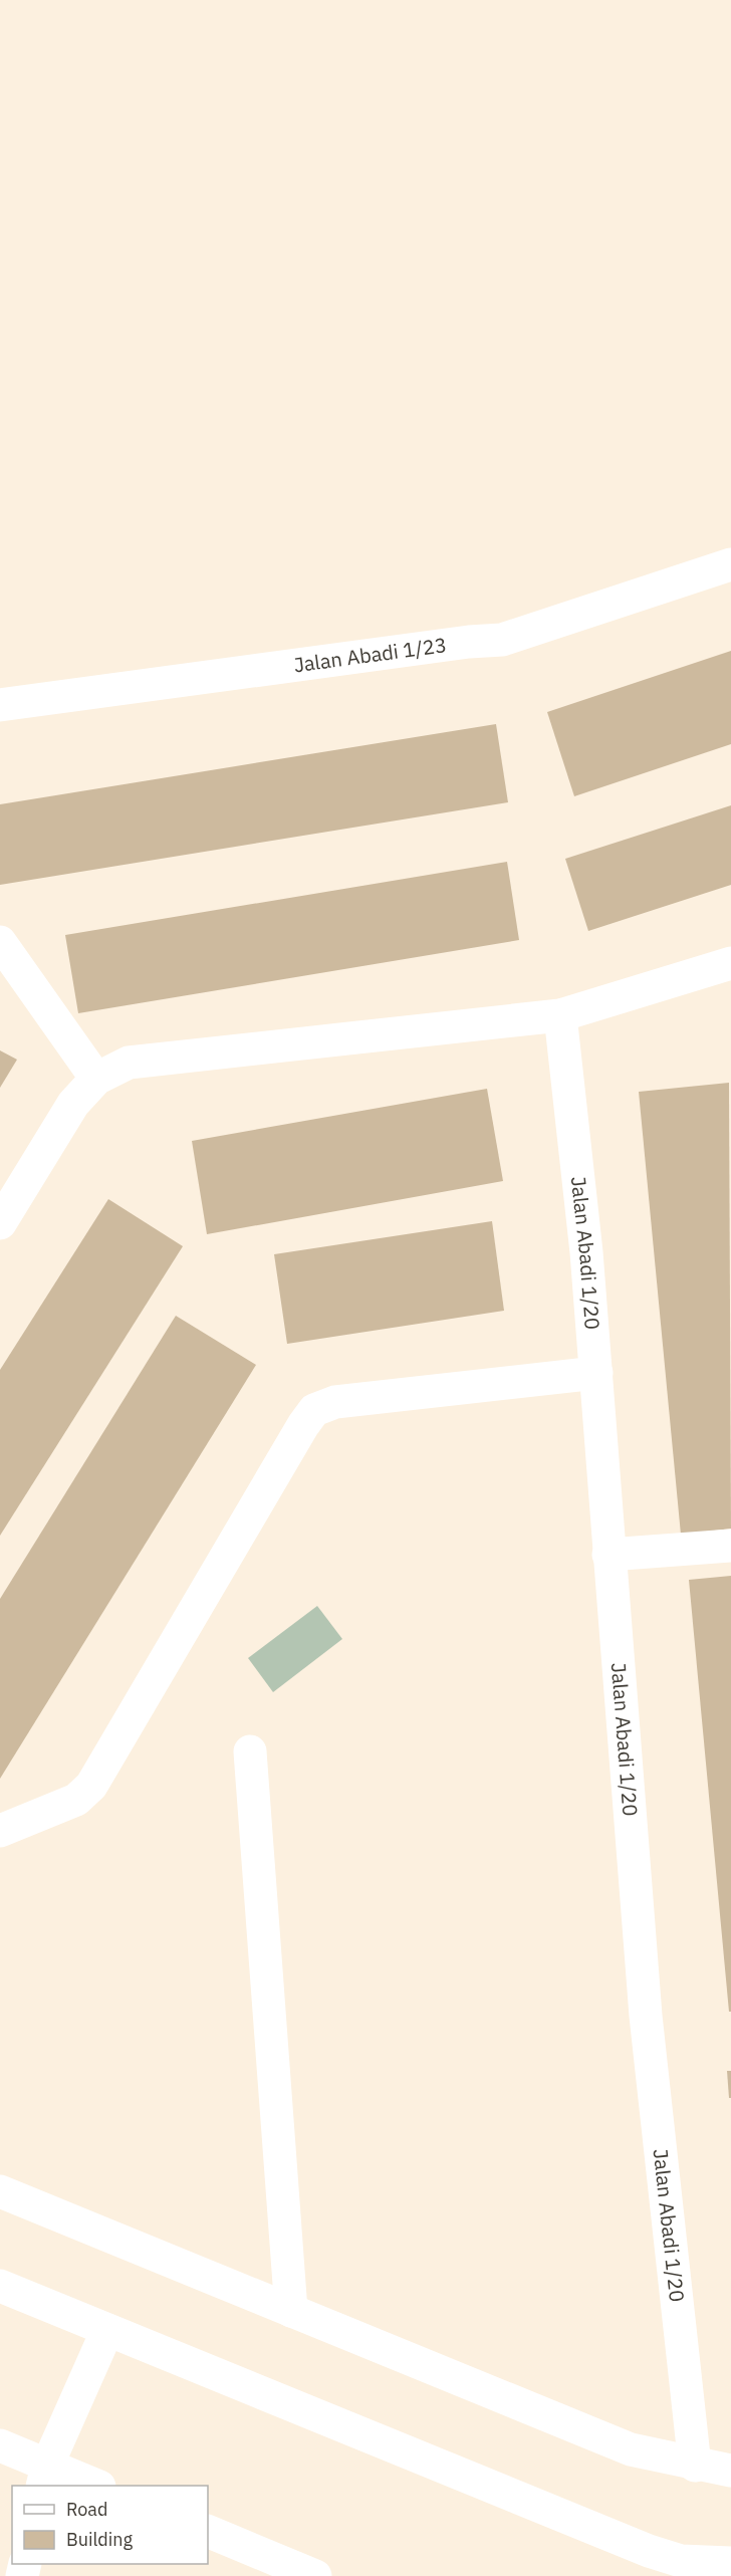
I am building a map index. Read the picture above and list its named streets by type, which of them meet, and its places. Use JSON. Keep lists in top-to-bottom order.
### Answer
{
  "streets": {
    "street": ["Jalan Abadi 1/23", "Jalan Abadi 1/20"]
  },
  "legend": ["Road", "Building"]
}
